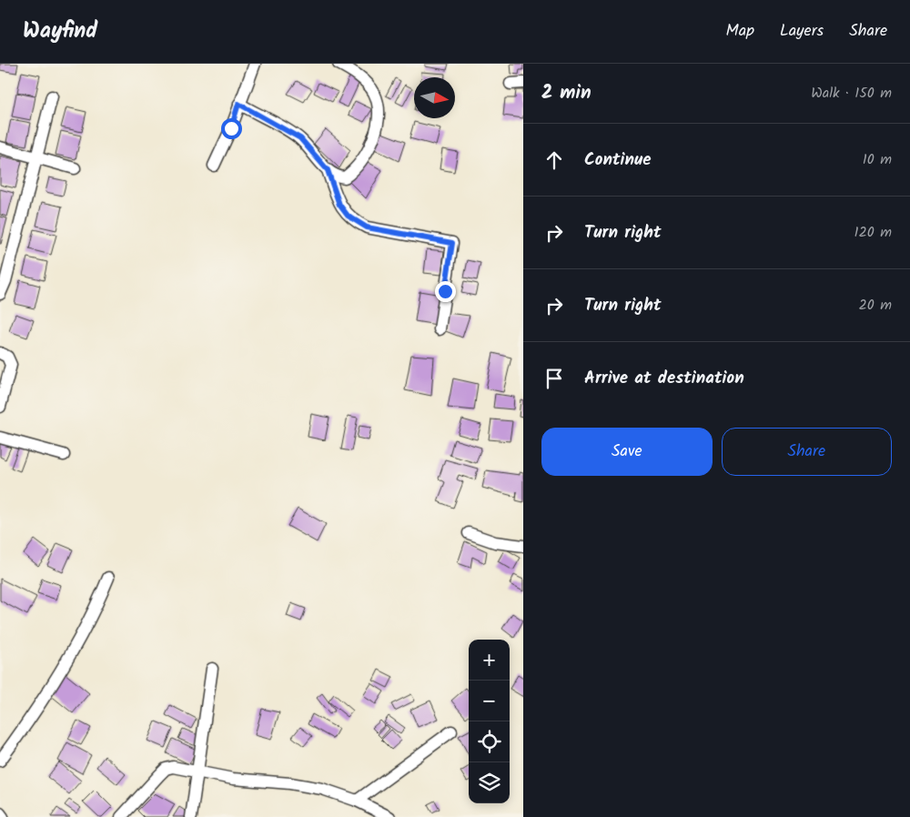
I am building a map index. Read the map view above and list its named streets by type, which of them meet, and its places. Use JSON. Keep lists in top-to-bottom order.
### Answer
{
  "north": "right",
  "page": {
    "header": "Wayfind",
    "nav": ["Map", "Layers", "Share"],
    "heading": ["2 min", "Walk · 150 m"],
    "list": [
      ["Continue", "10 m"],
      ["Turn right", "120 m"],
      ["Turn right", "20 m"],
      "Arrive at destination"
    ],
    "buttons": ["Save", "Share"],
    "map_buttons": ["+", "−"]
  }
}
